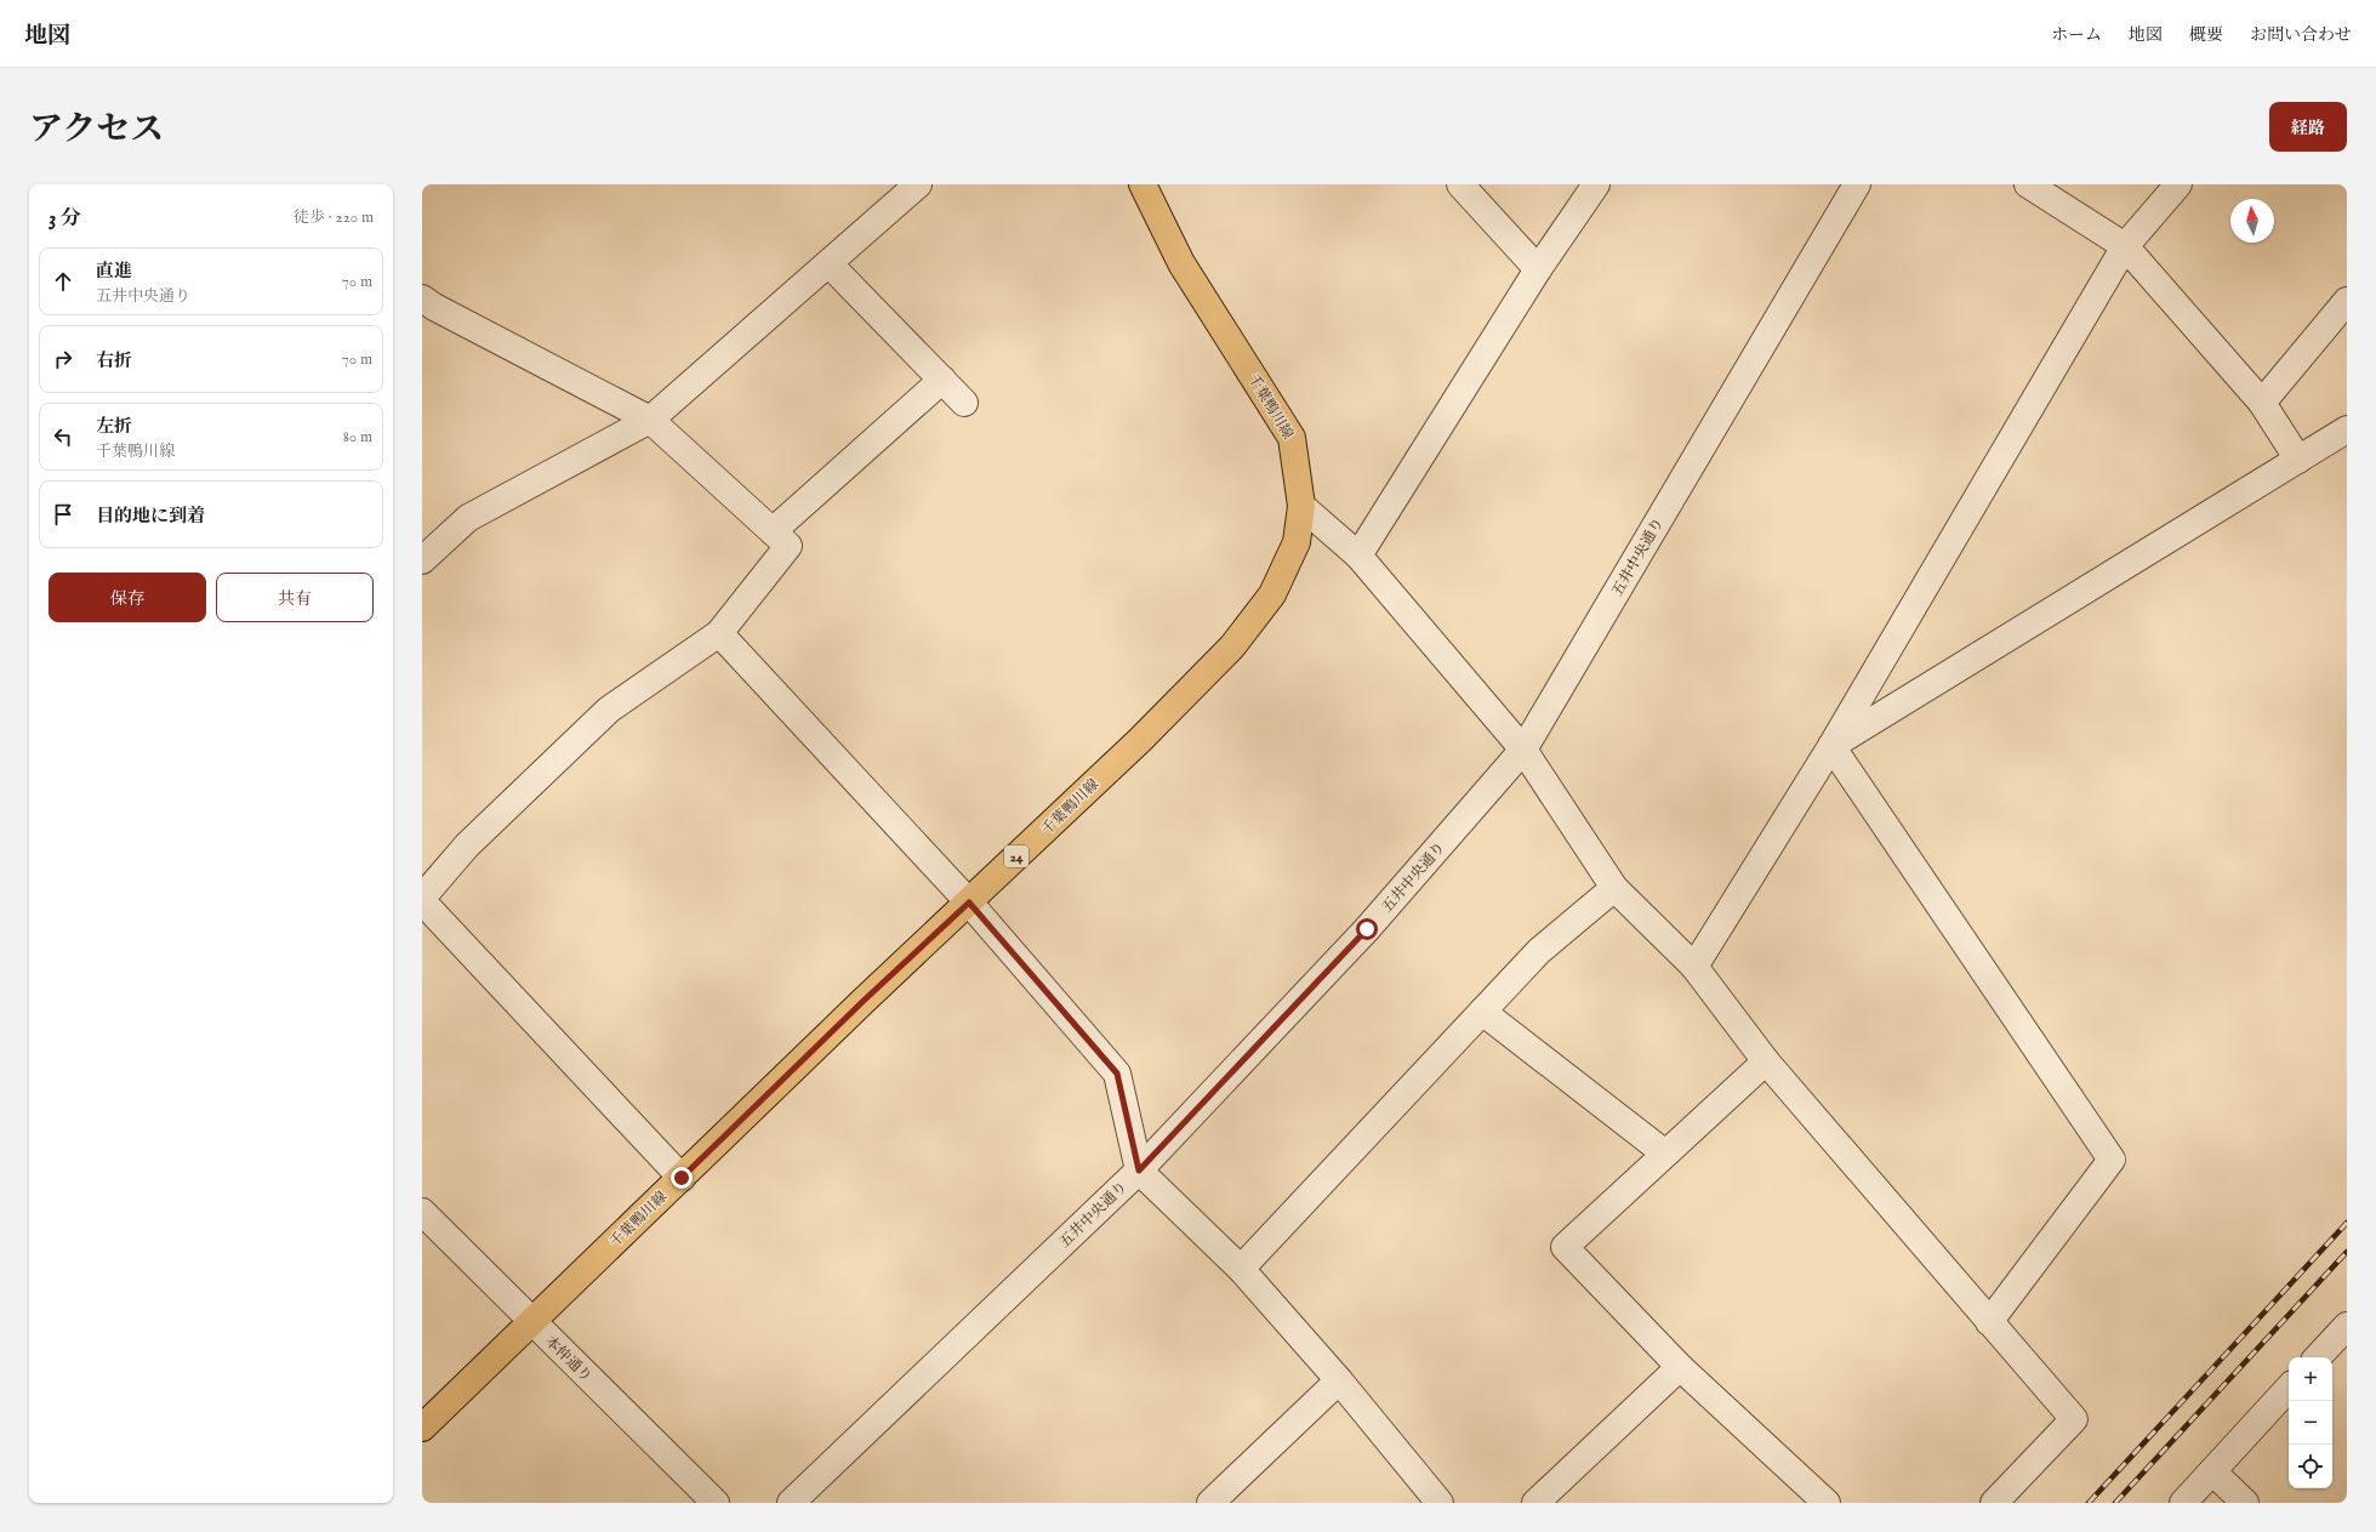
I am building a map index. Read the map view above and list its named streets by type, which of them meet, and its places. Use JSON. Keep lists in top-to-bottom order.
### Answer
{
  "streets": {
    "main road": ["千葉鴨川線", "24"],
    "street": ["五井中央通り", "本仲通り"]
  },
  "crossings": [
    ["千葉鴨川線", "本仲通り"]
  ],
  "north": "top",
  "page": {
    "header": "地図",
    "nav": [
      "ホーム",
      "地図",
      "概要",
      "お問い合わせ"
    ],
    "title": "アクセス",
    "buttons": [
      "経路",
      ["保存", "共有"]
    ],
    "heading": ["3 分", "徒歩 · 220 m"],
    "list": [
      ["直進", "五井中央通り", "70 m"],
      ["右折", "70 m"],
      ["左折", "千葉鴨川線", "80 m"],
      "目的地に到着"
    ],
    "map_buttons": ["+", "−"]
  }
}
